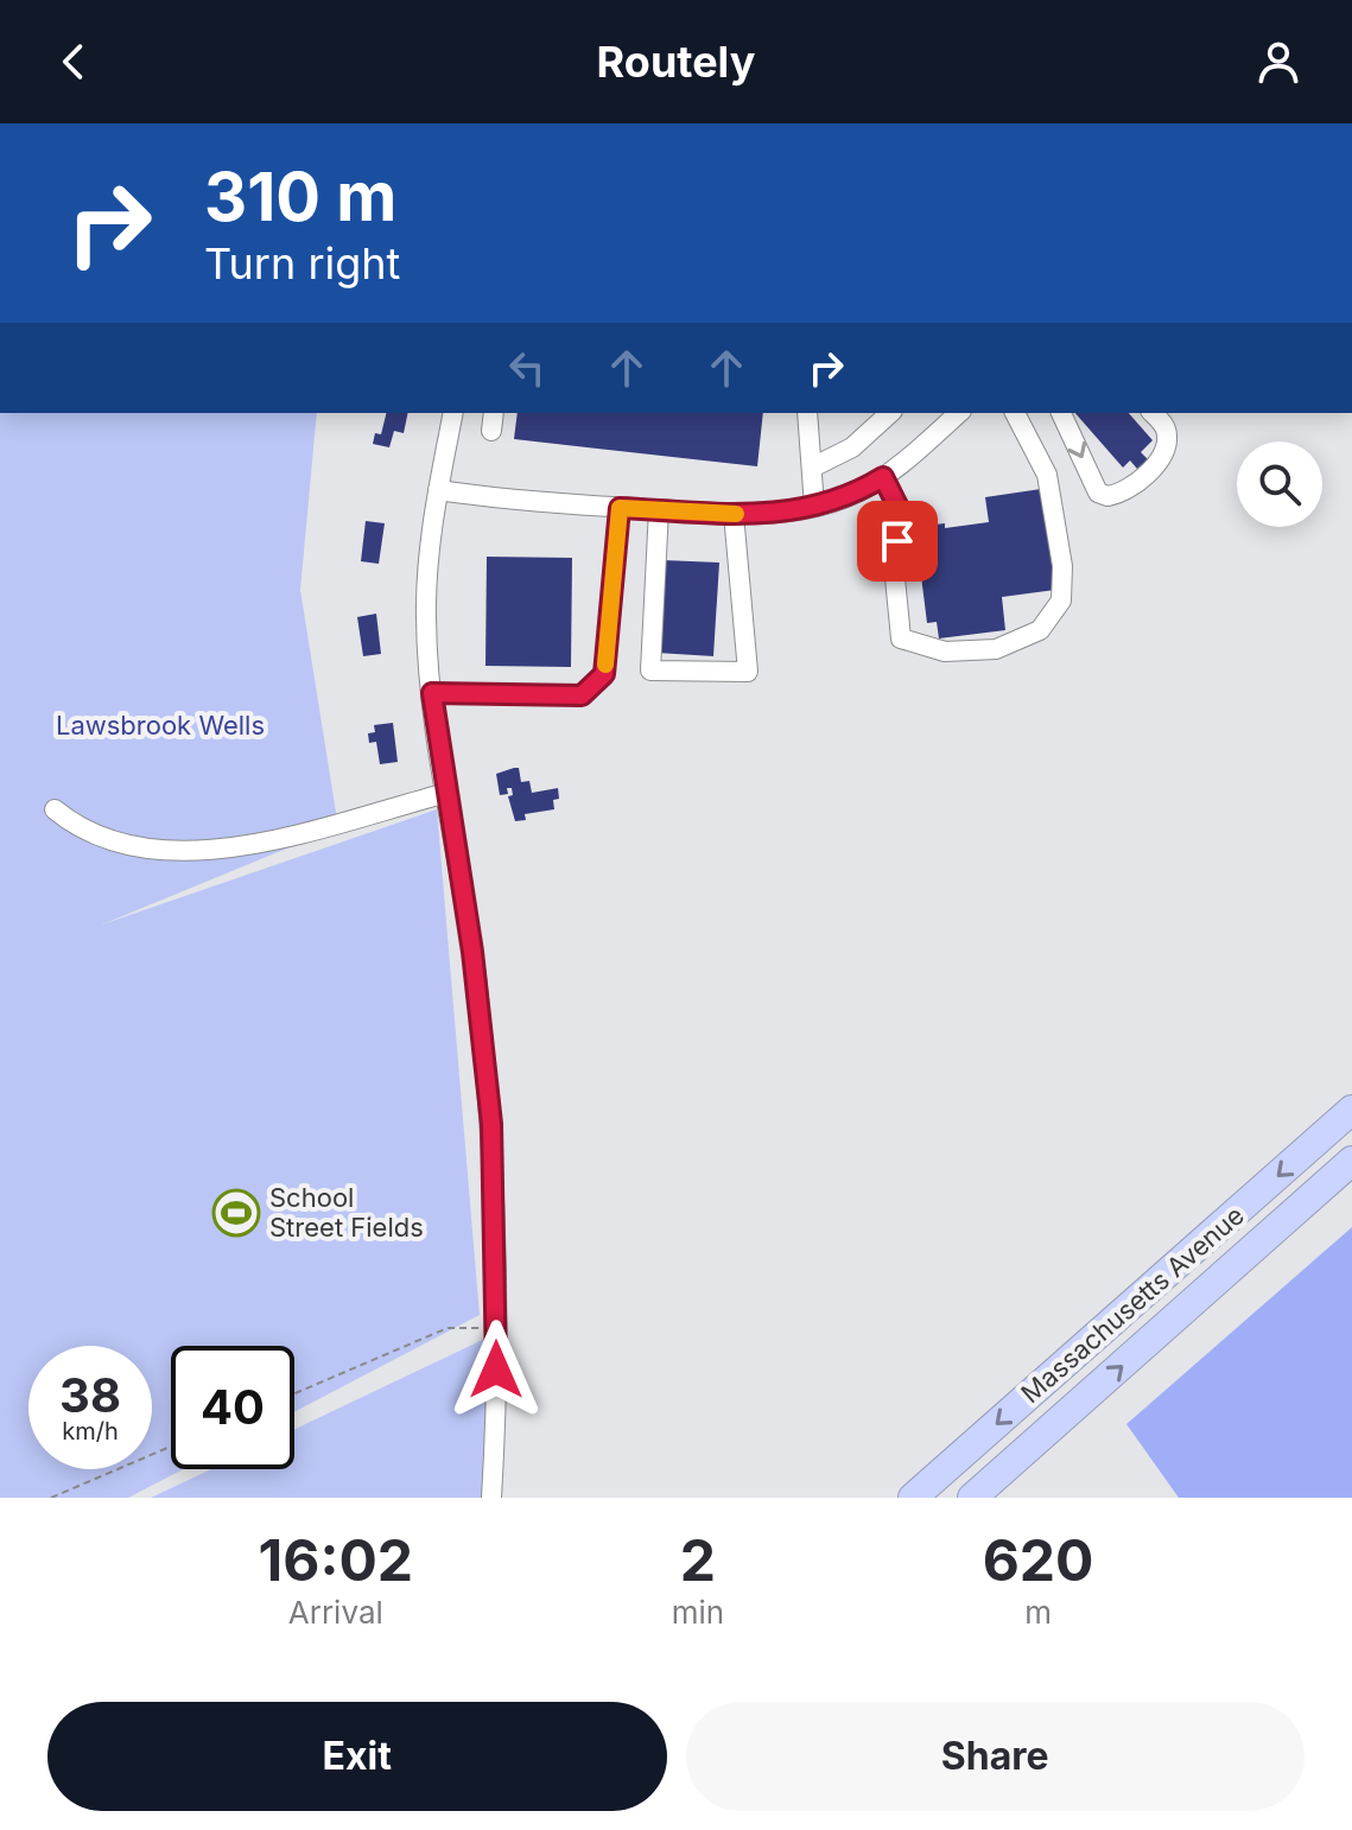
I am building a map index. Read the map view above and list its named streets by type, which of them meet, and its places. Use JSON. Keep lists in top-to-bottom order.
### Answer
{
  "streets": {
    "highway": ["Massachusetts Avenue"]
  },
  "parks": ["Lawsbrook Wells"],
  "places": {
    "sports": ["School Street Fields"]
  },
  "page": {
    "header": "Routely",
    "turn": ["310 m", "Turn right"],
    "speed": "38 km/h",
    "limit": "40",
    "eta": [
      "16:02",
      "Arrival",
      "2",
      "min",
      "620",
      "m"
    ],
    "buttons": ["Exit", "Share"]
  }
}
